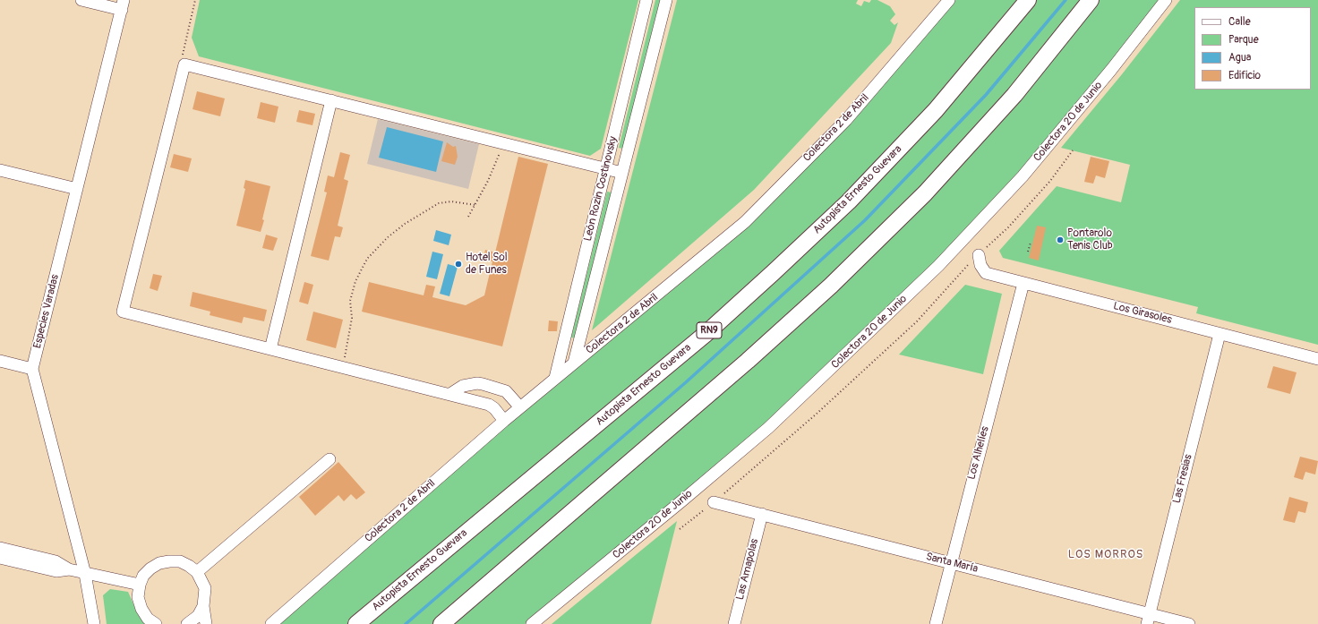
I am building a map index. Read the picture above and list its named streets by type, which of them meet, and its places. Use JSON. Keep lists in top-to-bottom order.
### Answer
{
  "streets": {
    "highway": ["Autopista Ernesto Guevara", "RN9"],
    "street": [
      "Colectora 20 de Junio",
      "Colectora 2 de Abril",
      "León Rozin Costinovsky",
      "Especies Varadas",
      "Los Girasoles",
      "Los Alhelíes",
      "Las Fresias",
      "Santa María",
      "Las Amapolas"
    ]
  },
  "crossings": [
    ["Colectora 2 de Abril", "León Rozin Costinovsky"],
    ["Los Girasoles", "Los Alhelíes"],
    ["Los Girasoles", "Las Fresias"],
    ["Los Alhelíes", "Santa María"],
    ["Las Fresias", "Santa María"],
    ["Santa María", "Las Amapolas"]
  ],
  "districts": ["LOS MORROS"],
  "places": ["Pontarolo Tenis Club", "Hotel Sol de Funes"],
  "legend": [
    "Calle",
    "Parque",
    "Agua",
    "Edificio"
  ]
}
